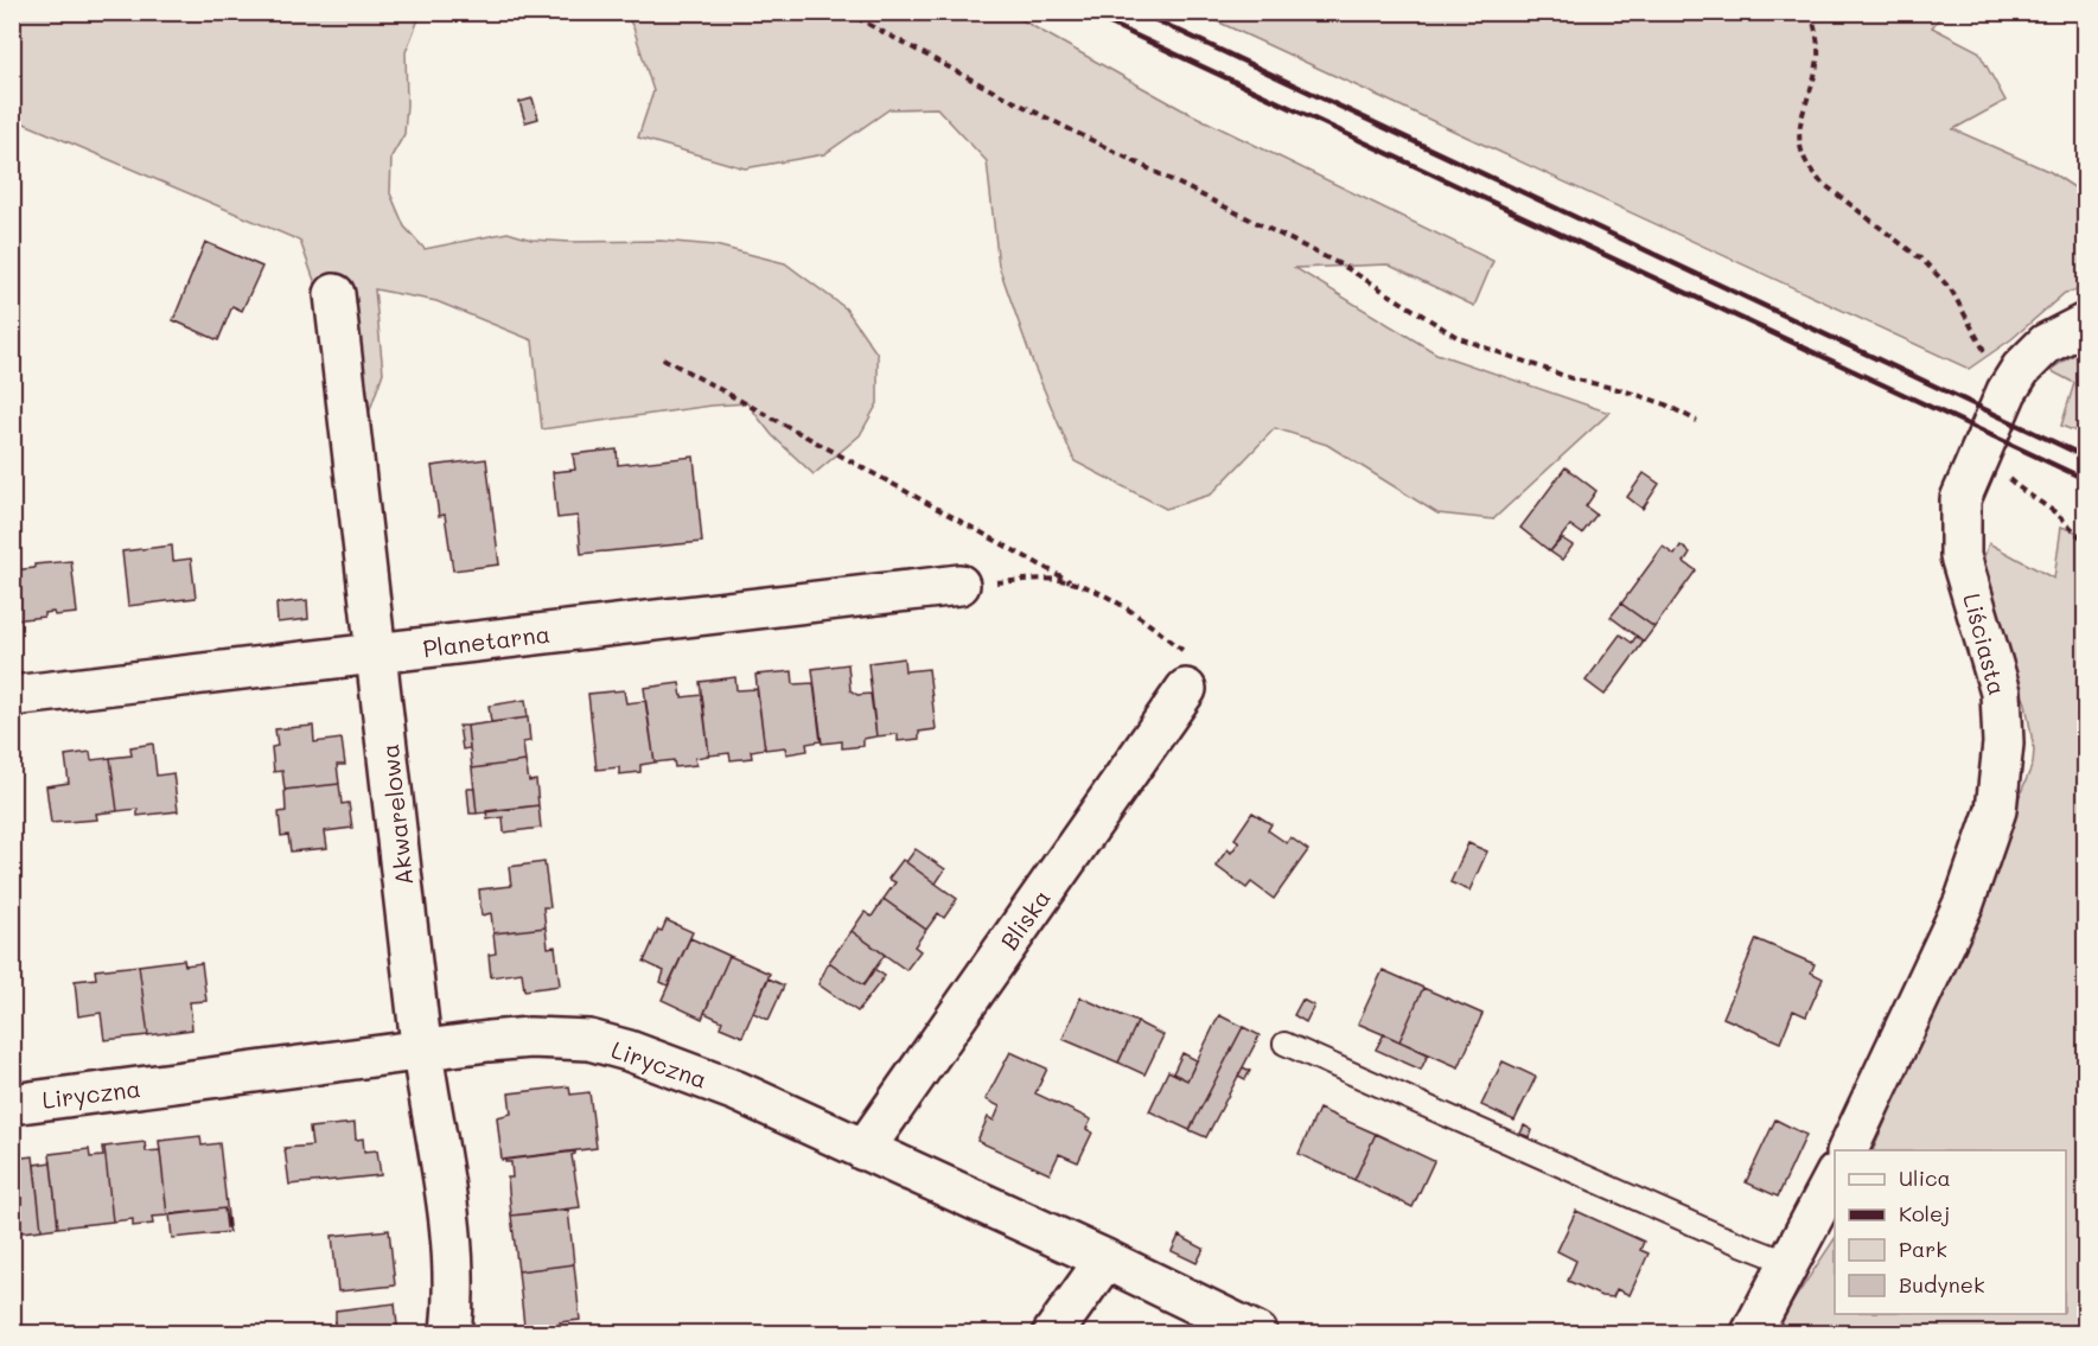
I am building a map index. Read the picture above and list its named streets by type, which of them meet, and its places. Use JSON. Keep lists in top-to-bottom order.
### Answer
{
  "streets": {
    "street": [
      "Planetarna",
      "Liściasta",
      "Akwarelowa",
      "Bliska",
      "Liryczna"
    ]
  },
  "crossings": [
    ["Planetarna", "Akwarelowa"],
    ["Akwarelowa", "Liryczna"],
    ["Bliska", "Liryczna"]
  ],
  "legend": [
    "Ulica",
    "Kolej",
    "Park",
    "Budynek"
  ]
}
